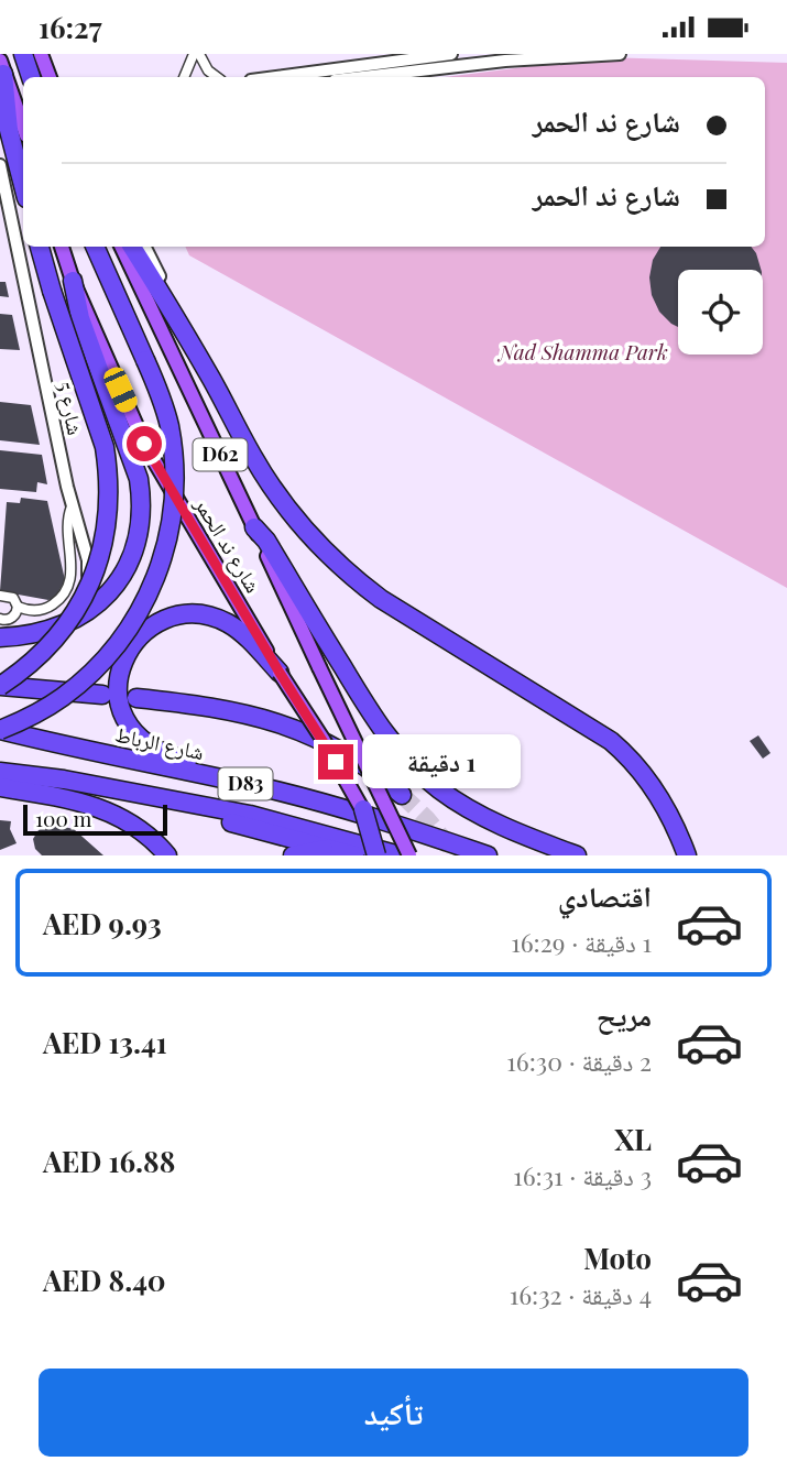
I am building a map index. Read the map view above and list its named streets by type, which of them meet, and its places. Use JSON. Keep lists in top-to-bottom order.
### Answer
{
  "streets": {
    "highway": ["شارع الرباط", "D83"],
    "main road": ["D62", "شارع ند الحمر"],
    "street": ["شارع 5"]
  },
  "parks": ["Nad Shamma Park"],
  "scale_bar": "100 m",
  "page": {
    "status": "16:27",
    "banner": ["شارع ند الحمر", "شارع ند الحمر"],
    "bubble": "1 دقيقة",
    "scale": "100 m",
    "list": [
      {
        "name": "اقتصادي",
        "note": "1 دقيقة · 16:29",
        "value": "AED 9.93"
      },
      {
        "name": "مريح",
        "note": "2 دقيقة · 16:30",
        "value": "AED 13.41"
      },
      {
        "name": "XL",
        "note": "3 دقيقة · 16:31",
        "value": "AED 16.88"
      },
      {
        "name": "Moto",
        "note": "4 دقيقة · 16:32",
        "value": "AED 8.40"
      }
    ],
    "buttons": "تأكيد"
  }
}
